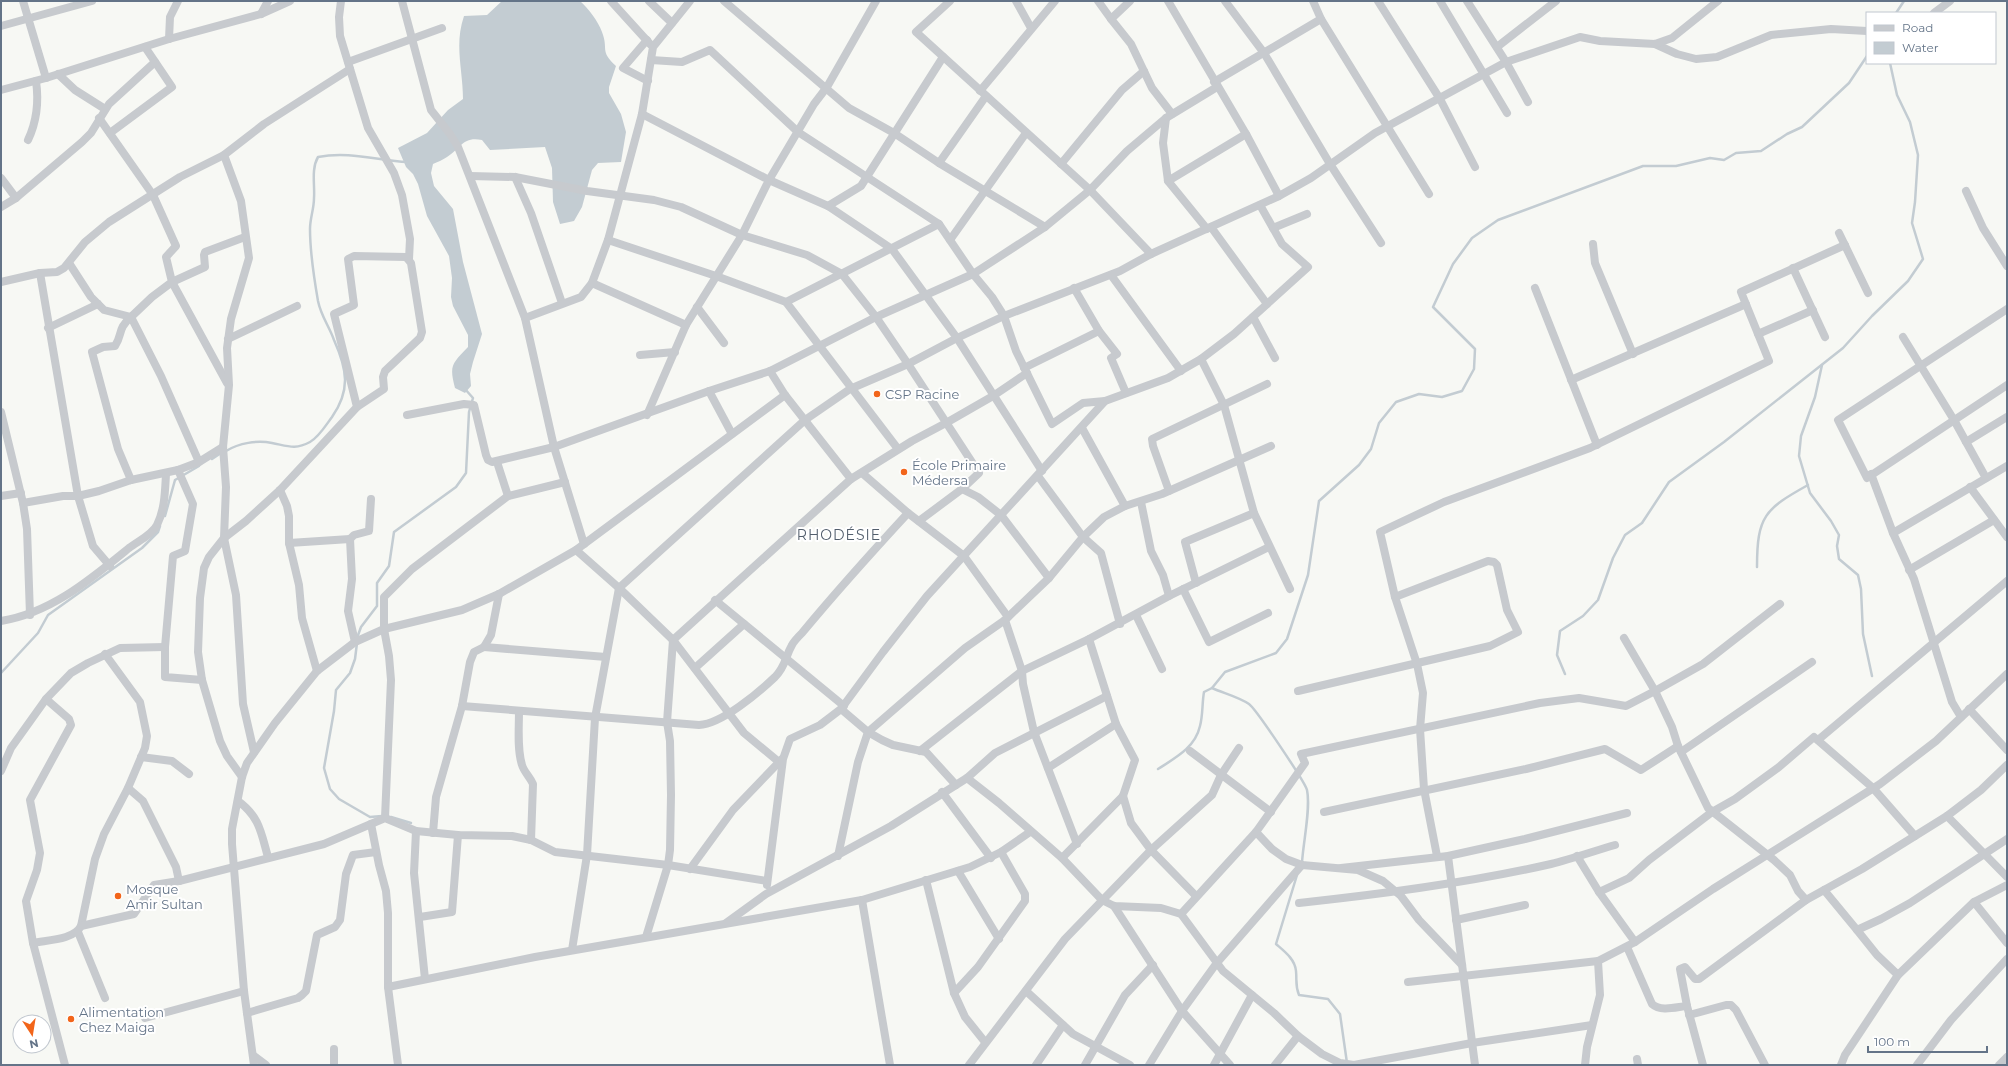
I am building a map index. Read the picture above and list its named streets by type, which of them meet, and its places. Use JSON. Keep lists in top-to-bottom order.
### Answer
{
  "districts": ["RHODÉSIE"],
  "places": [
    "CSP Racine",
    "École Primaire Médersa",
    "Mosque Amir Sultan",
    "Alimentation Chez Maiga"
  ],
  "legend": ["Road", "Water"],
  "scale_bar": "100 m",
  "north": "bottom"
}
